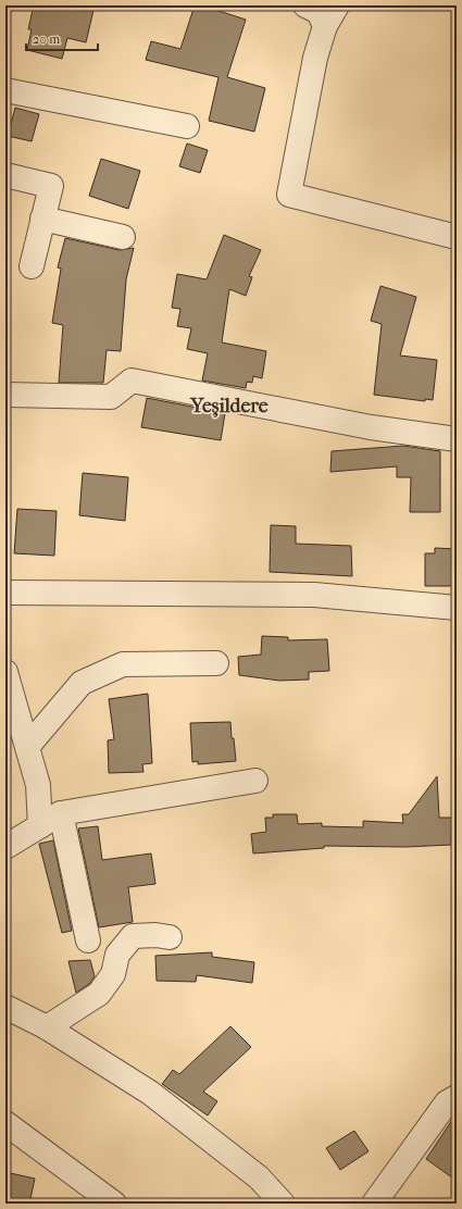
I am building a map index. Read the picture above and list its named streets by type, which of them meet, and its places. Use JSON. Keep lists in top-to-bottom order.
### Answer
{
  "districts": ["Yeşildere"],
  "scale_bar": "20 m"
}
